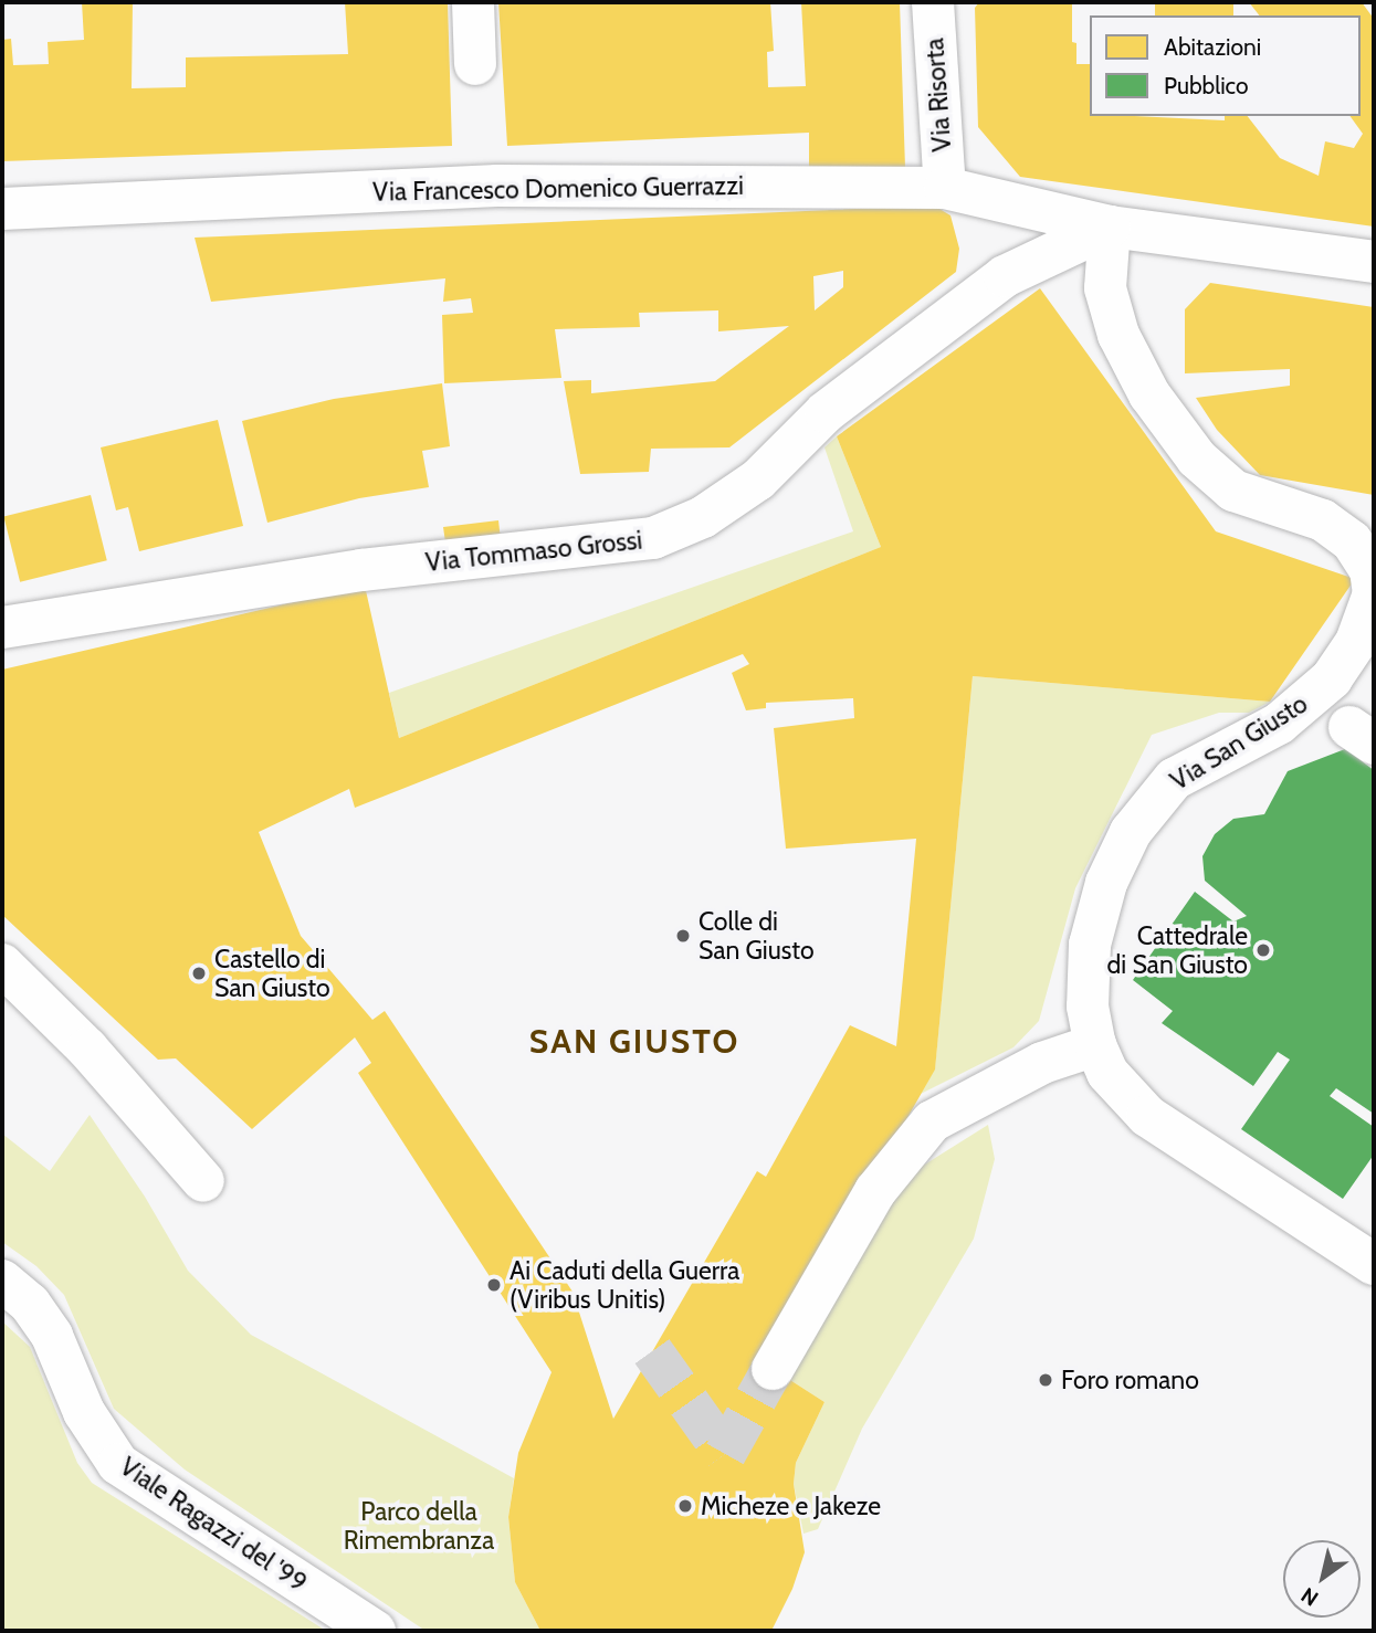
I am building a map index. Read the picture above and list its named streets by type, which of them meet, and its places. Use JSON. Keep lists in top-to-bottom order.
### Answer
{
  "streets": {
    "street": [
      "Via Risorta",
      "Via Francesco Domenico Guerrazzi",
      "Via Tommaso Grossi",
      "Via San Giusto",
      "Viale Ragazzi del '99"
    ]
  },
  "crossings": [
    ["Via Risorta", "Via Francesco Domenico Guerrazzi"],
    ["Via Francesco Domenico Guerrazzi", "Via Tommaso Grossi"],
    ["Via Francesco Domenico Guerrazzi", "Via San Giusto"],
    ["Via Tommaso Grossi", "Via San Giusto"]
  ],
  "districts": ["SAN GIUSTO"],
  "parks": ["Parco della Rimembranza"],
  "places": [
    "Colle di San Giusto",
    "Cattedrale di San Giusto",
    "Castello di San Giusto",
    "Ai Caduti della Guerra (Viribus Unitis)",
    "Foro romano",
    "Micheze e Jakeze"
  ],
  "legend": ["Abitazioni", "Pubblico"],
  "north": "bottom left"
}
